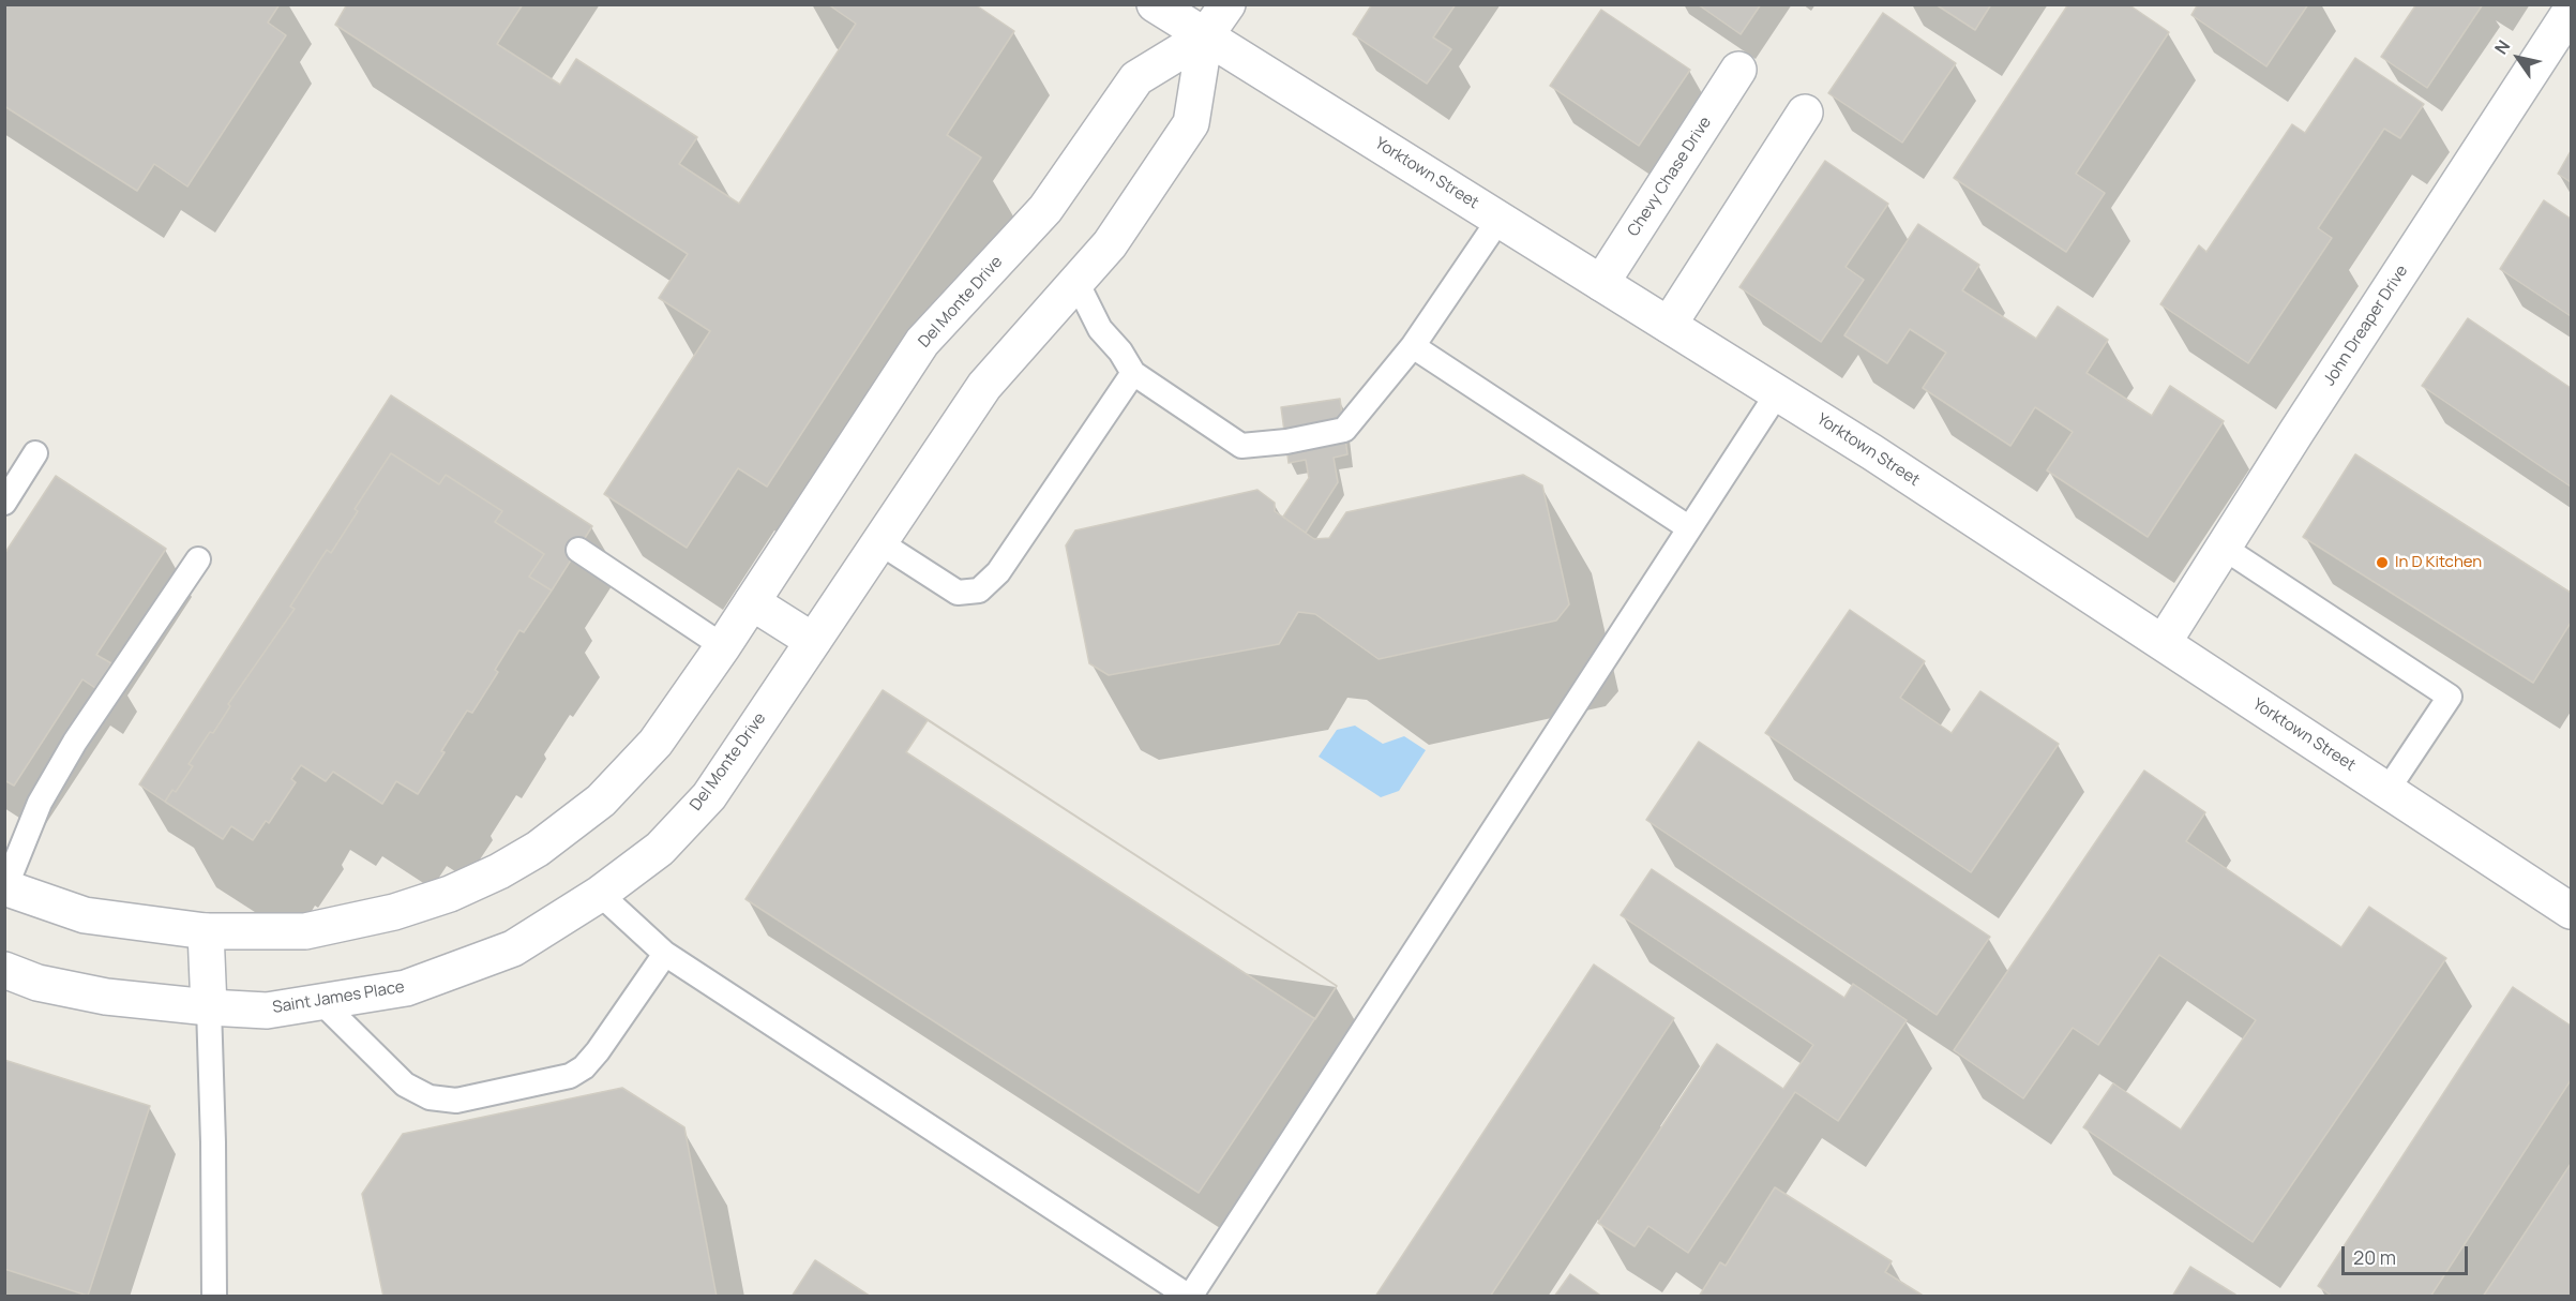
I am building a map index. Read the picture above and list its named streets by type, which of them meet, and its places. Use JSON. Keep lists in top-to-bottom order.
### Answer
{
  "streets": {
    "street": [
      "Yorktown Street",
      "Chevy Chase Drive",
      "Del Monte Drive",
      "John Dreaper Drive",
      "Saint James Place"
    ]
  },
  "crossings": [
    ["Yorktown Street", "Chevy Chase Drive"],
    ["Yorktown Street", "Del Monte Drive"],
    ["Yorktown Street", "John Dreaper Drive"],
    ["Del Monte Drive", "Saint James Place"]
  ],
  "places": ["In D Kitchen"],
  "scale_bar": "20 m",
  "north": "top left"
}
